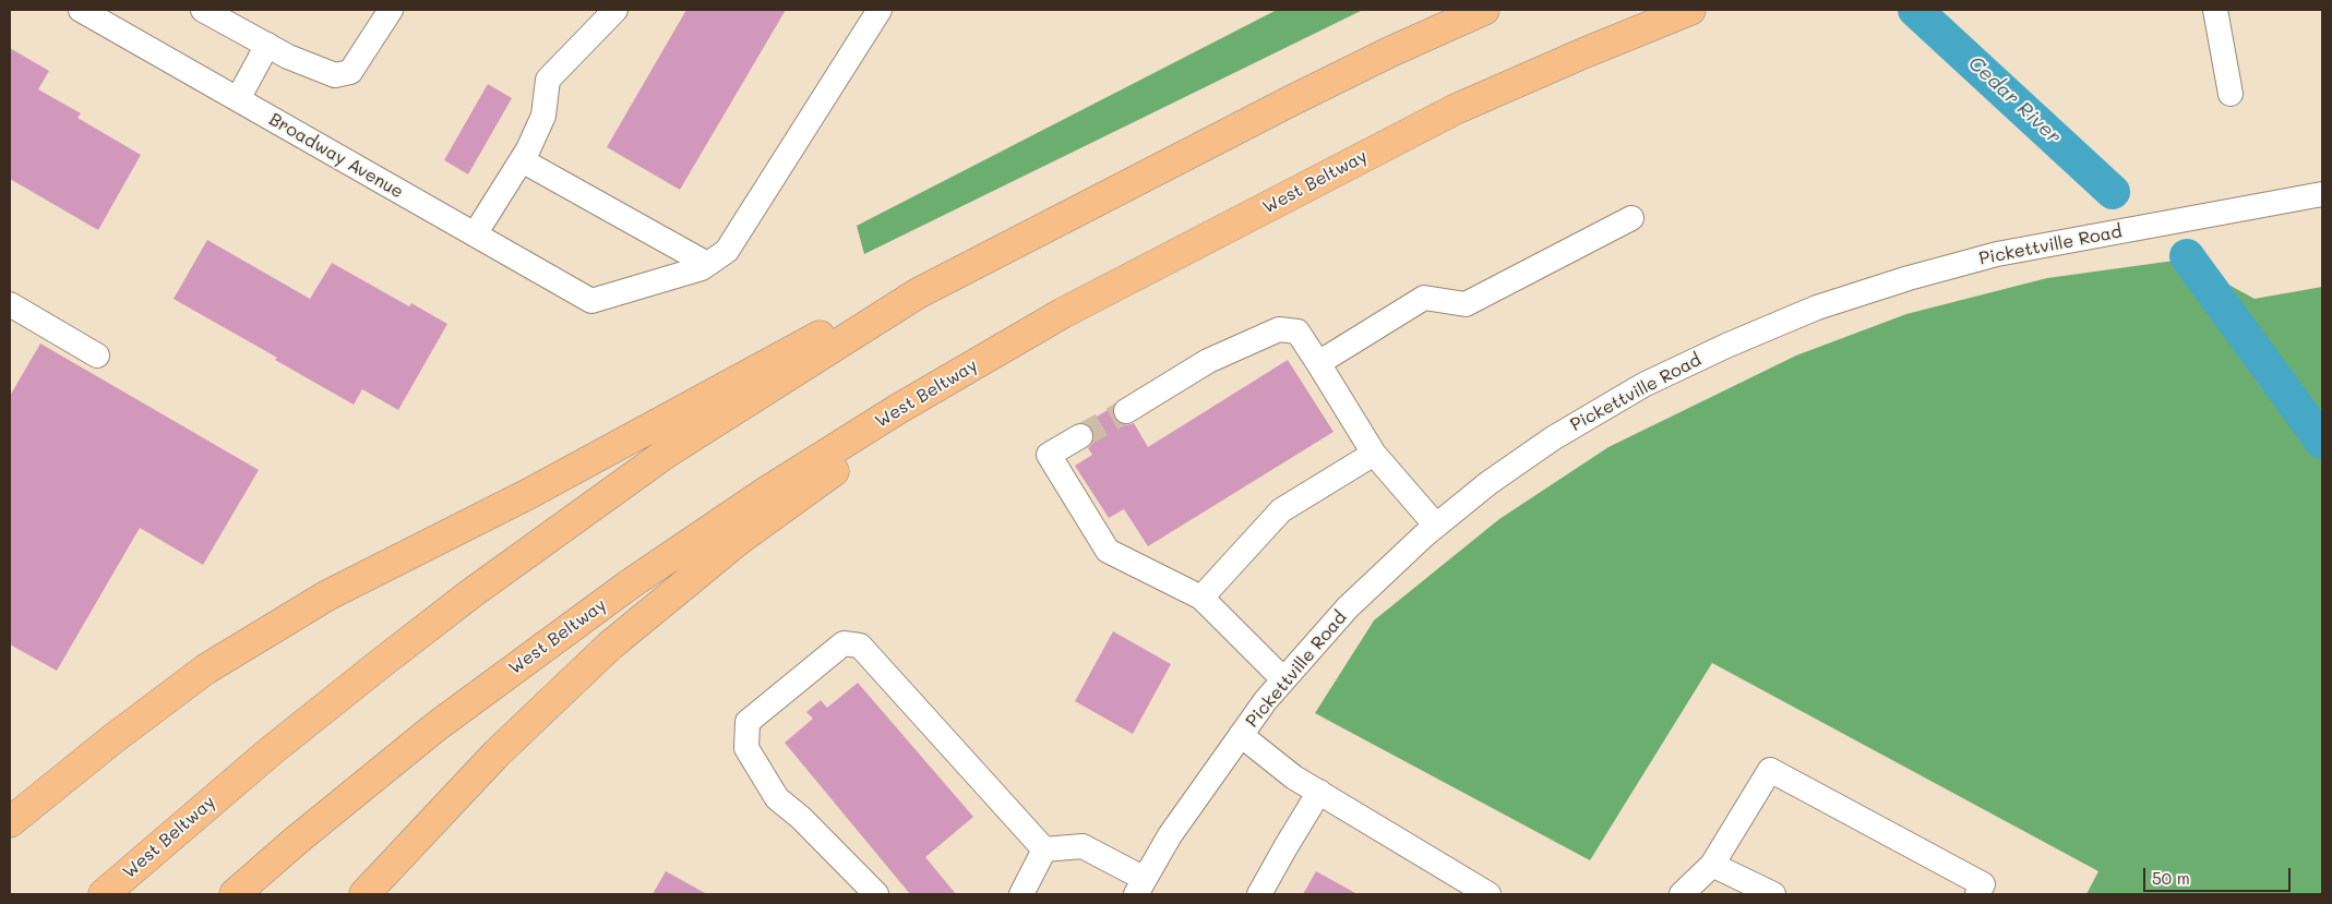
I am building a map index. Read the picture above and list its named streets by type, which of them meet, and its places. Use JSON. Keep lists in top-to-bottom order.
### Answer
{
  "streets": {
    "highway": ["West Beltway"],
    "street": ["Broadway Avenue", "Pickettville Road"]
  },
  "water": ["Cedar River"],
  "scale_bar": "50 m"
}
